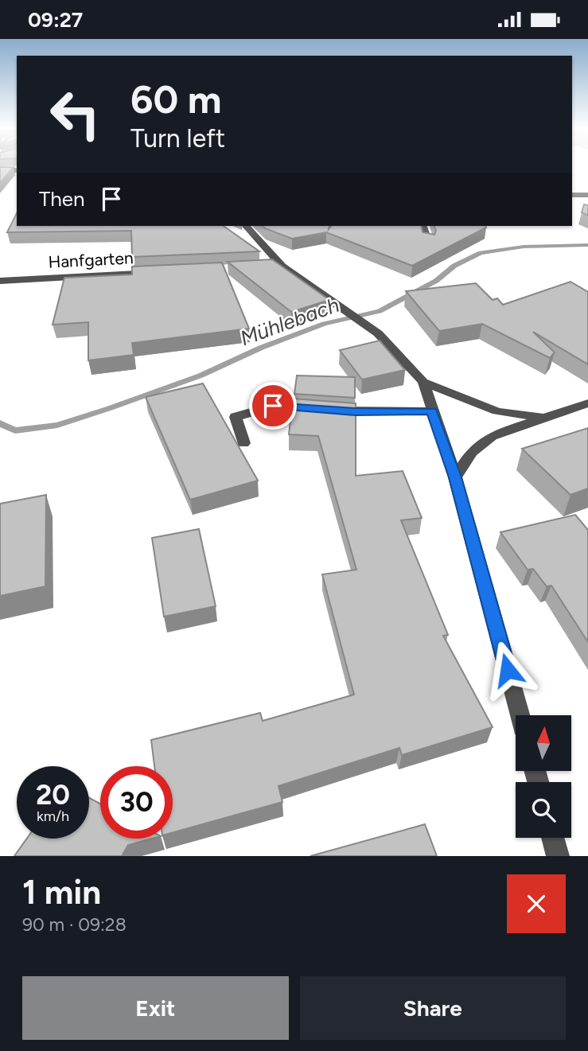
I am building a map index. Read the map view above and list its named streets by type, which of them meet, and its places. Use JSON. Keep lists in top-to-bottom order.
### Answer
{
  "streets": {
    "street": ["Hanfgarten"]
  },
  "water": ["Mühlebach"],
  "north": "top",
  "page": {
    "status": "09:27",
    "turn": ["60 m", "Turn left"],
    "then": "Then",
    "speed": "20 km/h",
    "limit": "30",
    "heading": ["1 min", "90 m · 09:28"],
    "buttons": ["Exit", "Share"]
  }
}
